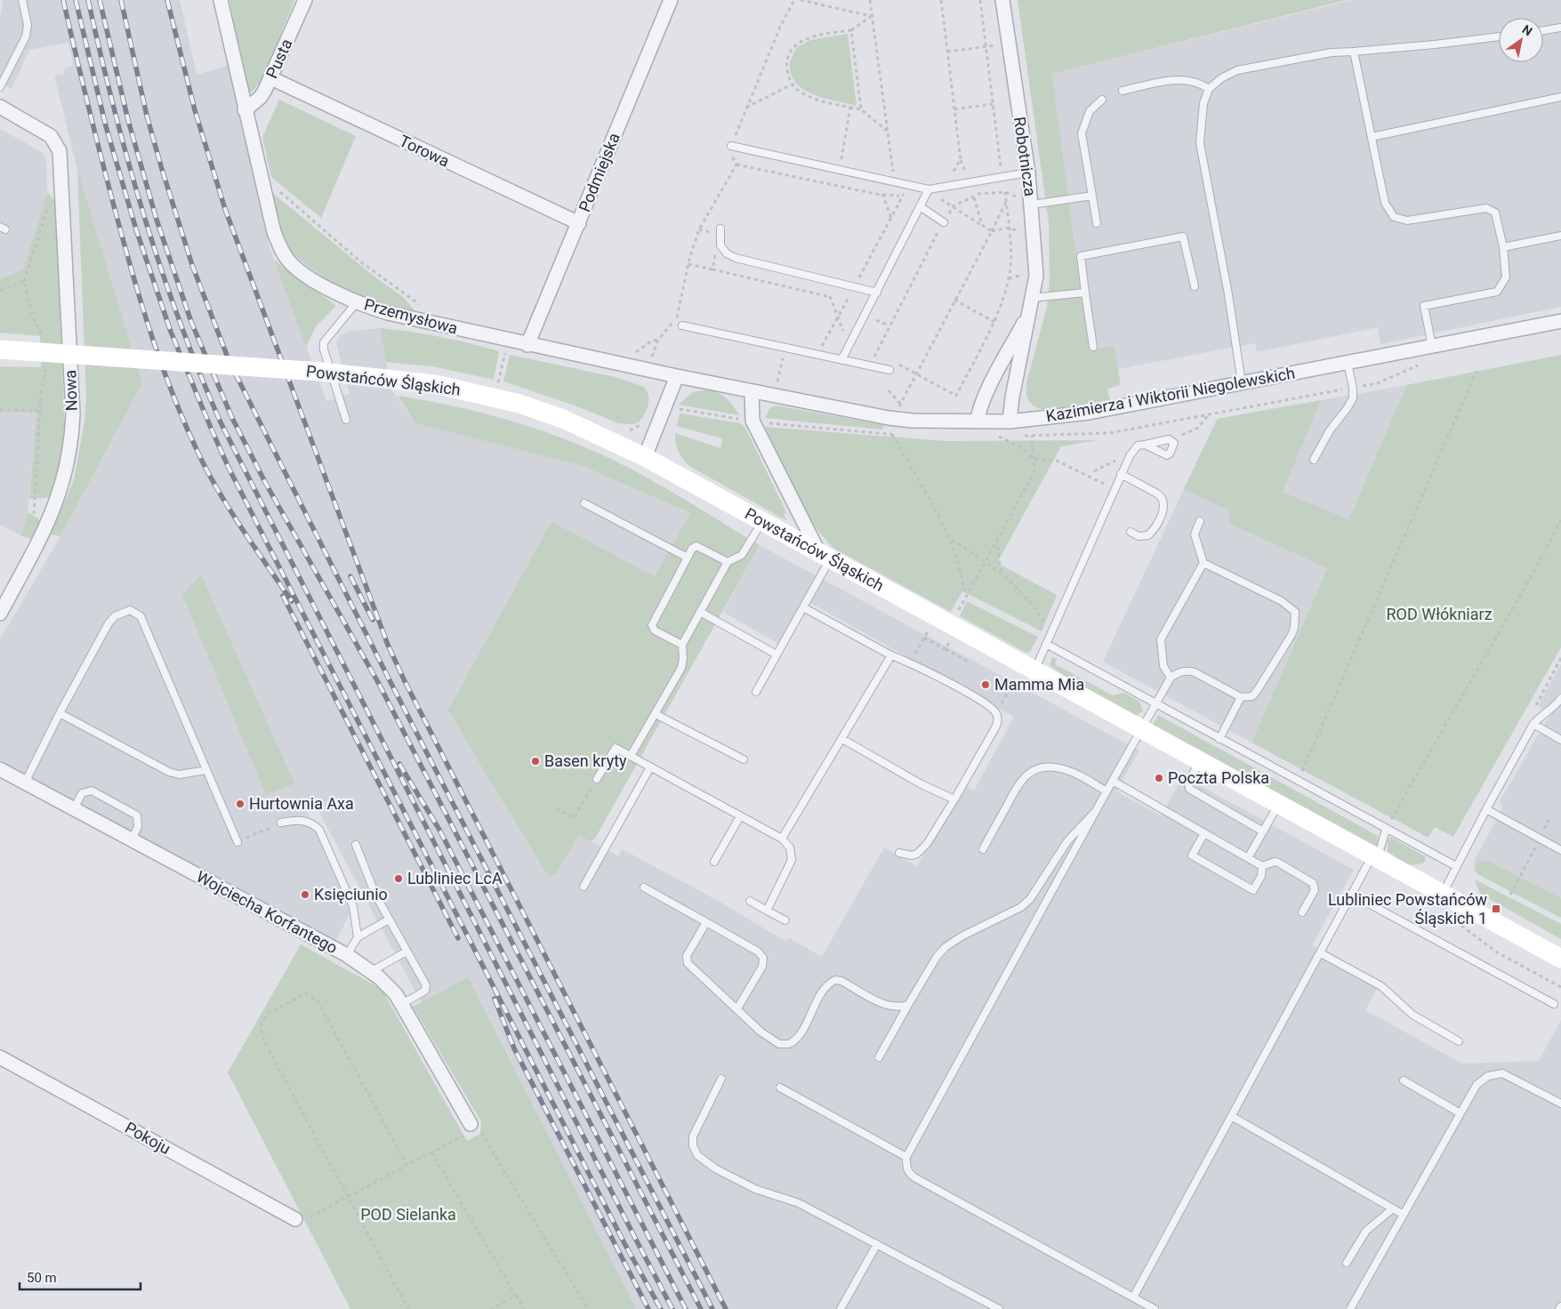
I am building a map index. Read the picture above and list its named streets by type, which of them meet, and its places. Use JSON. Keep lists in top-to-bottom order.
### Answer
{
  "streets": {
    "main road": ["Powstańców Śląskich"],
    "street": [
      "Pusta",
      "Torowa",
      "Robotnicza",
      "Podmiejska",
      "Przemysłowa",
      "Nowa",
      "Kazimierza i Wiktorii Niegolewskich",
      "Wojciecha Korfantego",
      "Pokoju"
    ]
  },
  "crossings": [
    ["Pusta", "Torowa"],
    ["Pusta", "Przemysłowa"],
    ["Torowa", "Podmiejska"],
    ["Robotnicza", "Kazimierza i Wiktorii Niegolewskich"],
    ["Podmiejska", "Przemysłowa"],
    ["Przemysłowa", "Kazimierza i Wiktorii Niegolewskich"]
  ],
  "parks": ["ROD Włókniarz", "POD Sielanka"],
  "places": {
    "other": [
      "Mamma Mia",
      "Basen kryty",
      "Poczta Polska",
      "Hurtownia Axa",
      "Lubliniec LcA",
      "Księciunio"
    ],
    "transit": ["Lubliniec Powstańców Śląskich 1"]
  },
  "scale_bar": "50 m",
  "north": "top right"
}
